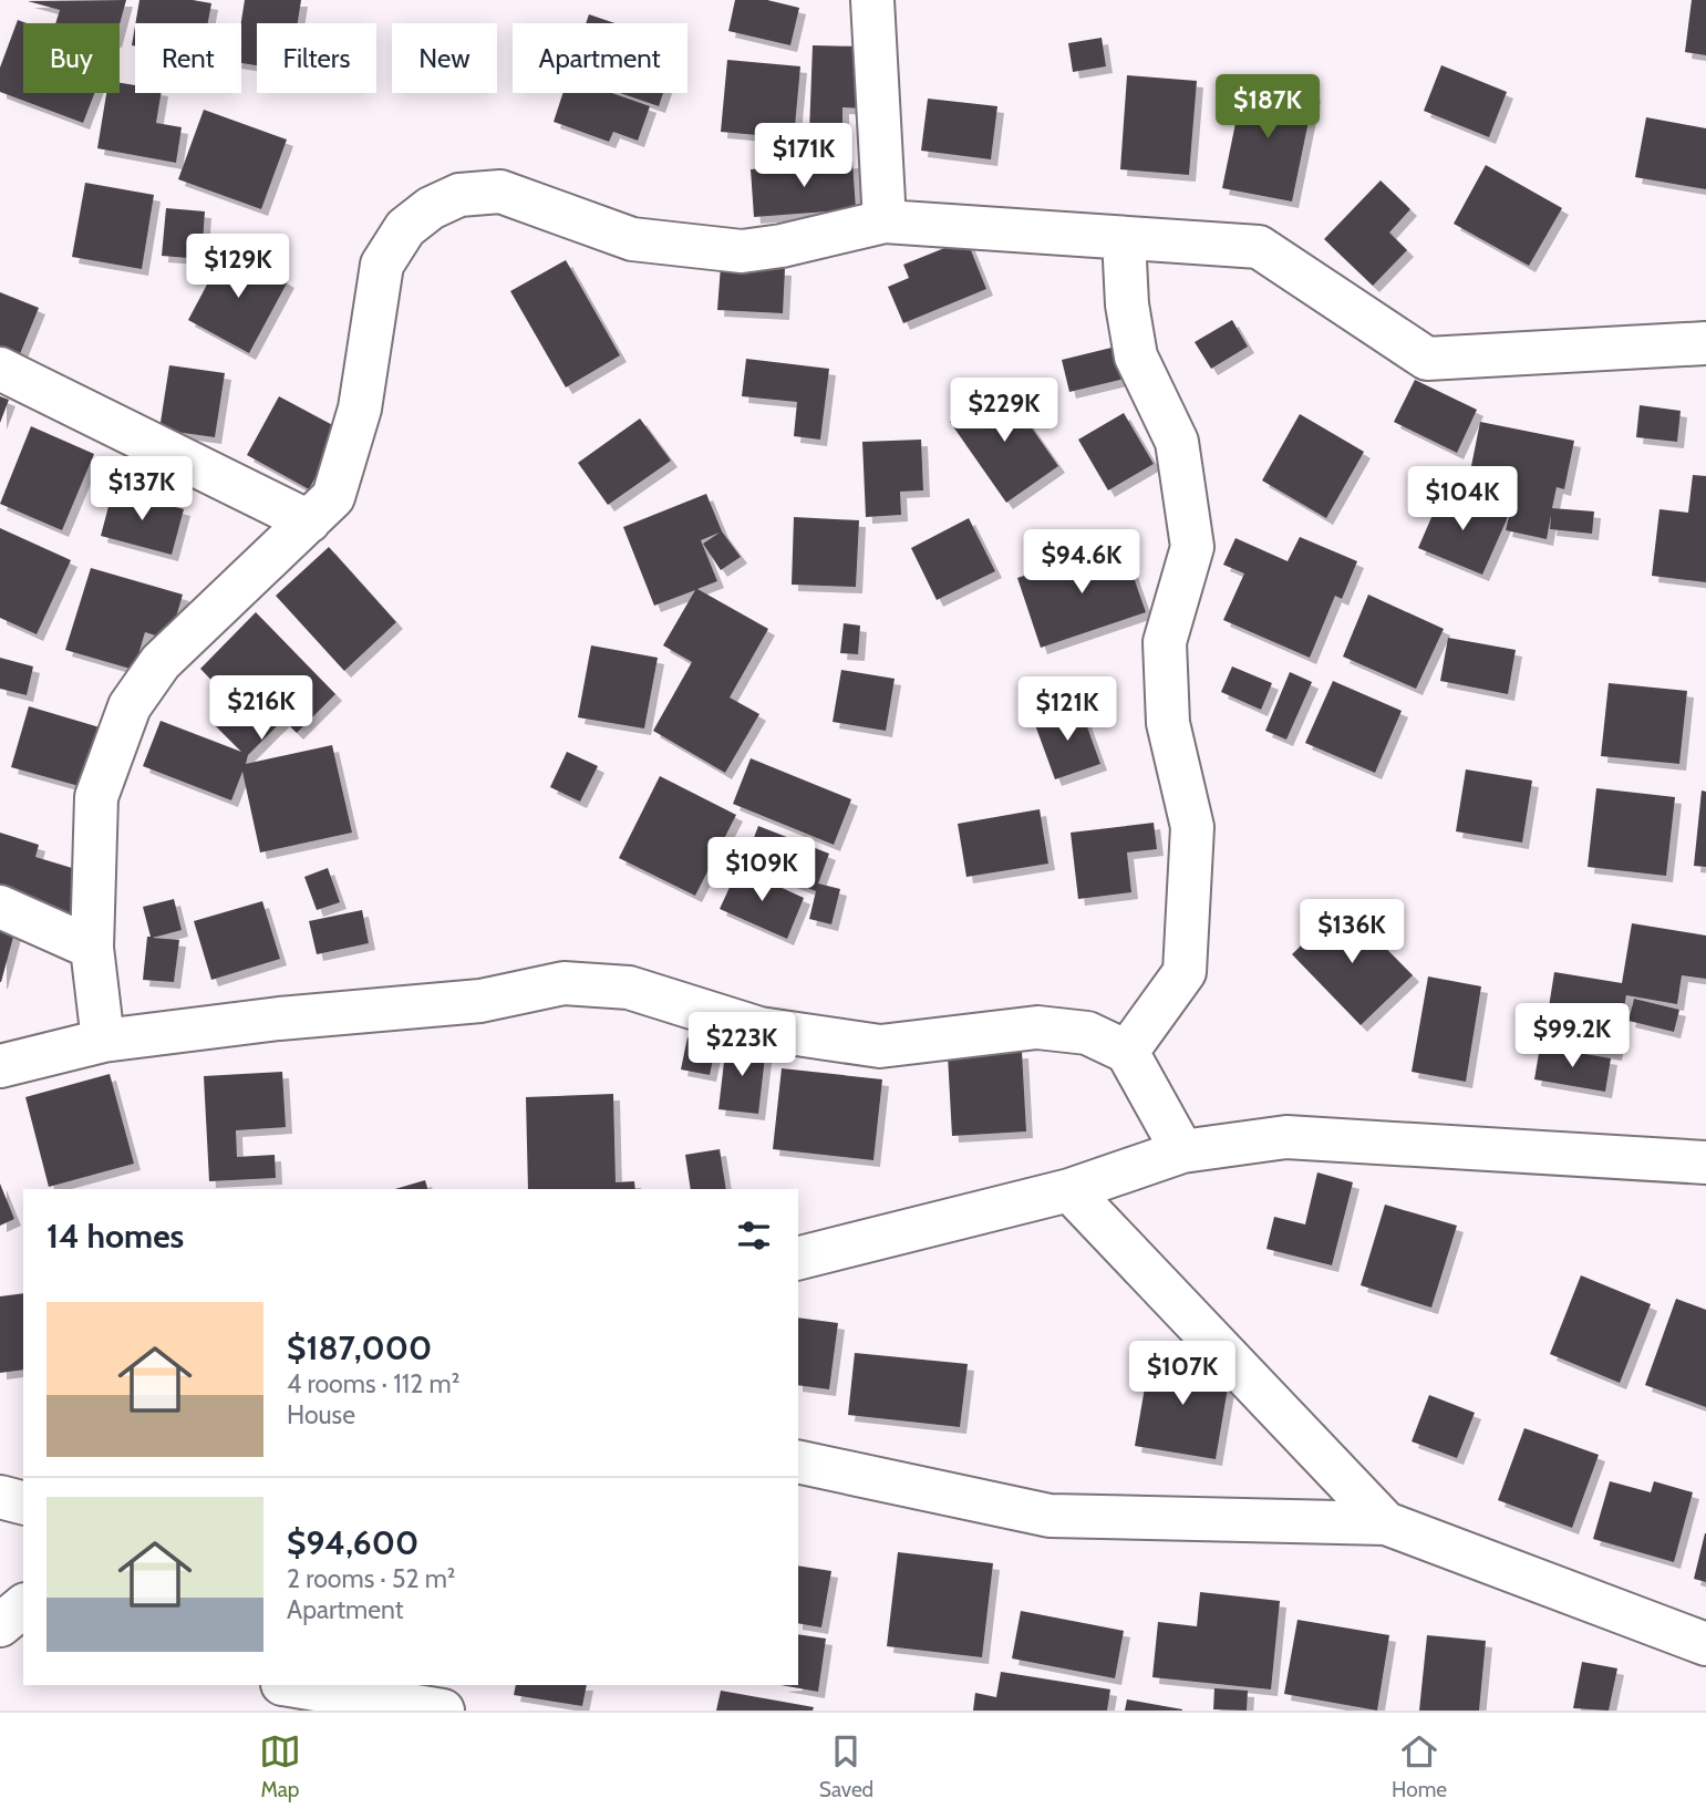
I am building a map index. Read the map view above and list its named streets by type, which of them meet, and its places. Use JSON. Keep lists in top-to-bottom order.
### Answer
{
  "page": {
    "chip": [
      "Buy",
      "Rent",
      "Filters",
      "New",
      "Apartment"
    ],
    "price": [
      "$187K",
      "$171K",
      "$129K",
      "$229K",
      "$137K",
      "$104K",
      "$94.6K",
      "$216K",
      "$121K",
      "$109K",
      "$136K",
      "$99.2K",
      "$223K",
      "$107K"
    ],
    "heading": "14 homes",
    "list": [
      {
        "name": "$187,000",
        "note": "4 rooms · 112 m² · House"
      },
      {
        "name": "$94,600",
        "note": "2 rooms · 52 m² · Apartment"
      }
    ],
    "tabs": ["Map", "Saved", "Home"]
  }
}
